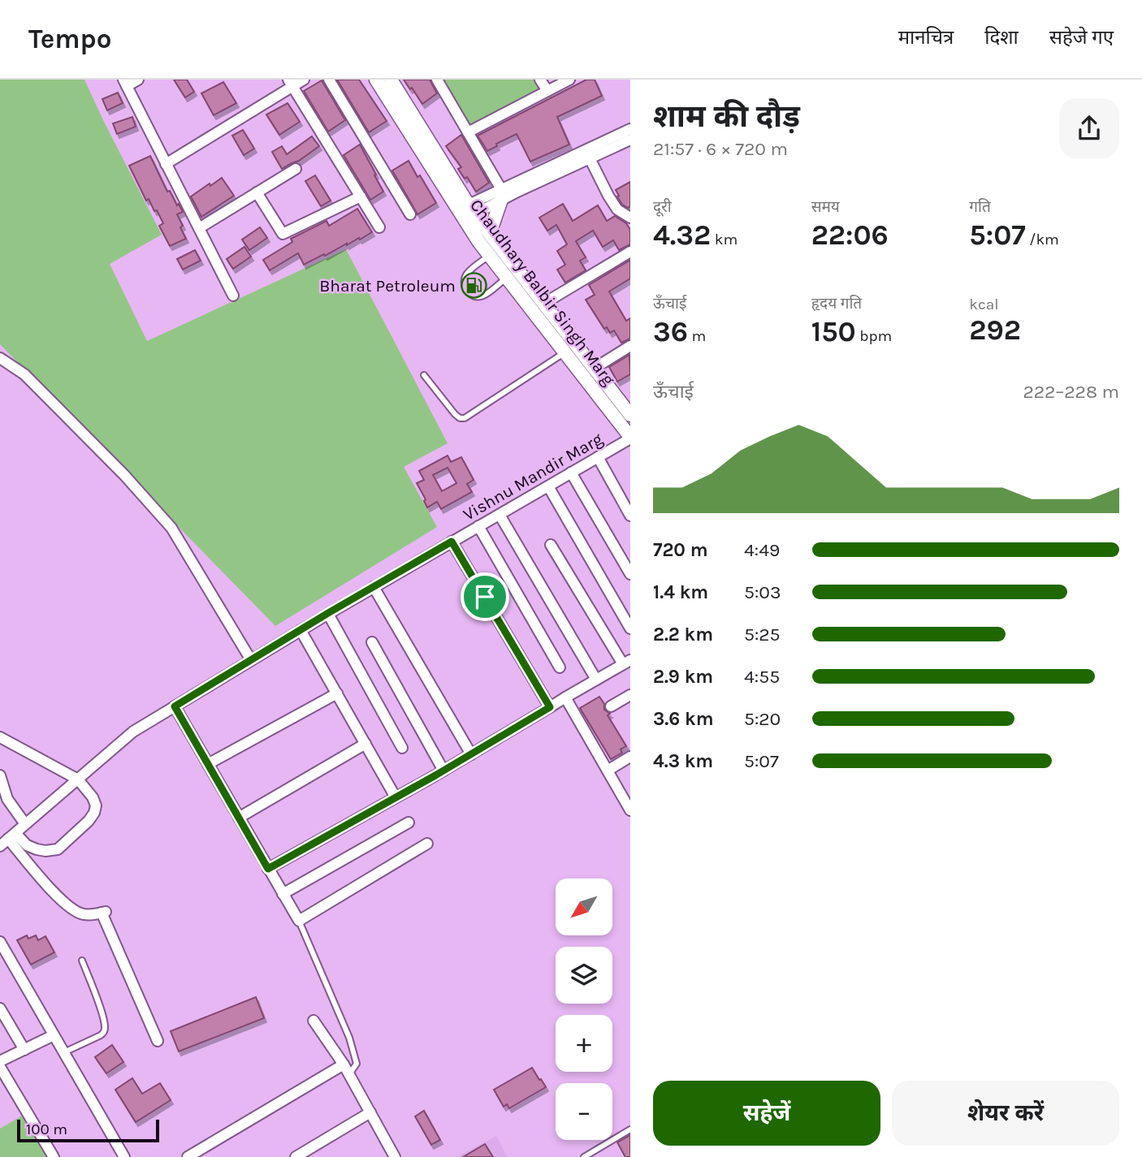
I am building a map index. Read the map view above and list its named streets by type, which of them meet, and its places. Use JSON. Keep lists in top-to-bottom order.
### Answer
{
  "streets": {
    "street": ["Chaudhary Balbir Singh Marg", "Vishnu Mandir Marg"]
  },
  "crossings": [
    ["Chaudhary Balbir Singh Marg", "Vishnu Mandir Marg"]
  ],
  "places": {
    "fuel station": ["Bharat Petroleum"]
  },
  "scale_bar": "100 m",
  "north": "bottom left",
  "page": {
    "header": "Tempo",
    "nav": ["मानचित्र", "दिशा", "सहेजे गए"],
    "heading": ["शाम की दौड़", "21:57 · 6 × 720 m"],
    "stats": [
      ["दूरी", "4.32 km"],
      ["समय", "22:06"],
      ["गति", "5:07 /km"],
      ["ऊँचाई", "36 m"],
      ["हृदय गति", "150 bpm"],
      ["kcal", "292"]
    ],
    "chart": ["ऊँचाई", "222–228 m"],
    "list": [
      {
        "name": "720 m",
        "note": "4:49"
      },
      {
        "name": "1.4 km",
        "note": "5:03"
      },
      {
        "name": "2.2 km",
        "note": "5:25"
      },
      {
        "name": "2.9 km",
        "note": "4:55"
      },
      {
        "name": "3.6 km",
        "note": "5:20"
      },
      {
        "name": "4.3 km",
        "note": "5:07"
      }
    ],
    "map_buttons": ["+", "−"],
    "buttons": ["सहेजें", "शेयर करें"],
    "scale": "100 m"
  }
}
